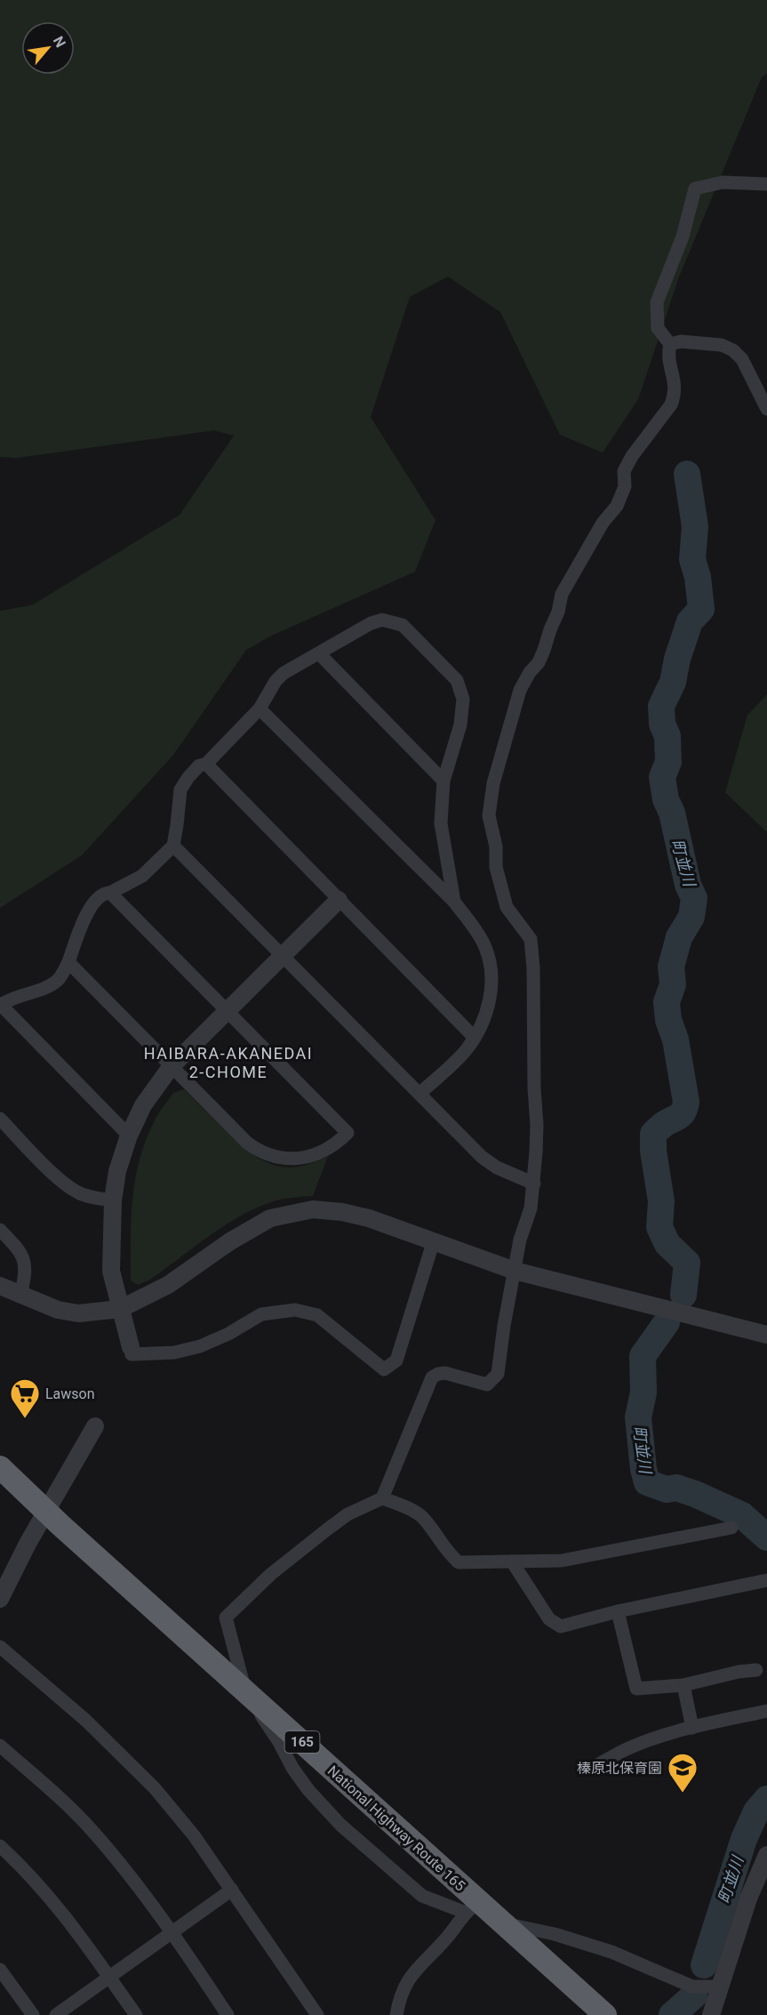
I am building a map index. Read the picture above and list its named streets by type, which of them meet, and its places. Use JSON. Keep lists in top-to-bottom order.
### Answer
{
  "streets": {
    "highway": ["165", "National Highway Route 165"]
  },
  "districts": ["HAIBARA-AKANEDAI 2-CHOME"],
  "water": ["町並川"],
  "places": {
    "supermarket": ["Lawson"],
    "school or university": ["榛原北保育園"]
  },
  "north": "top right"
}
